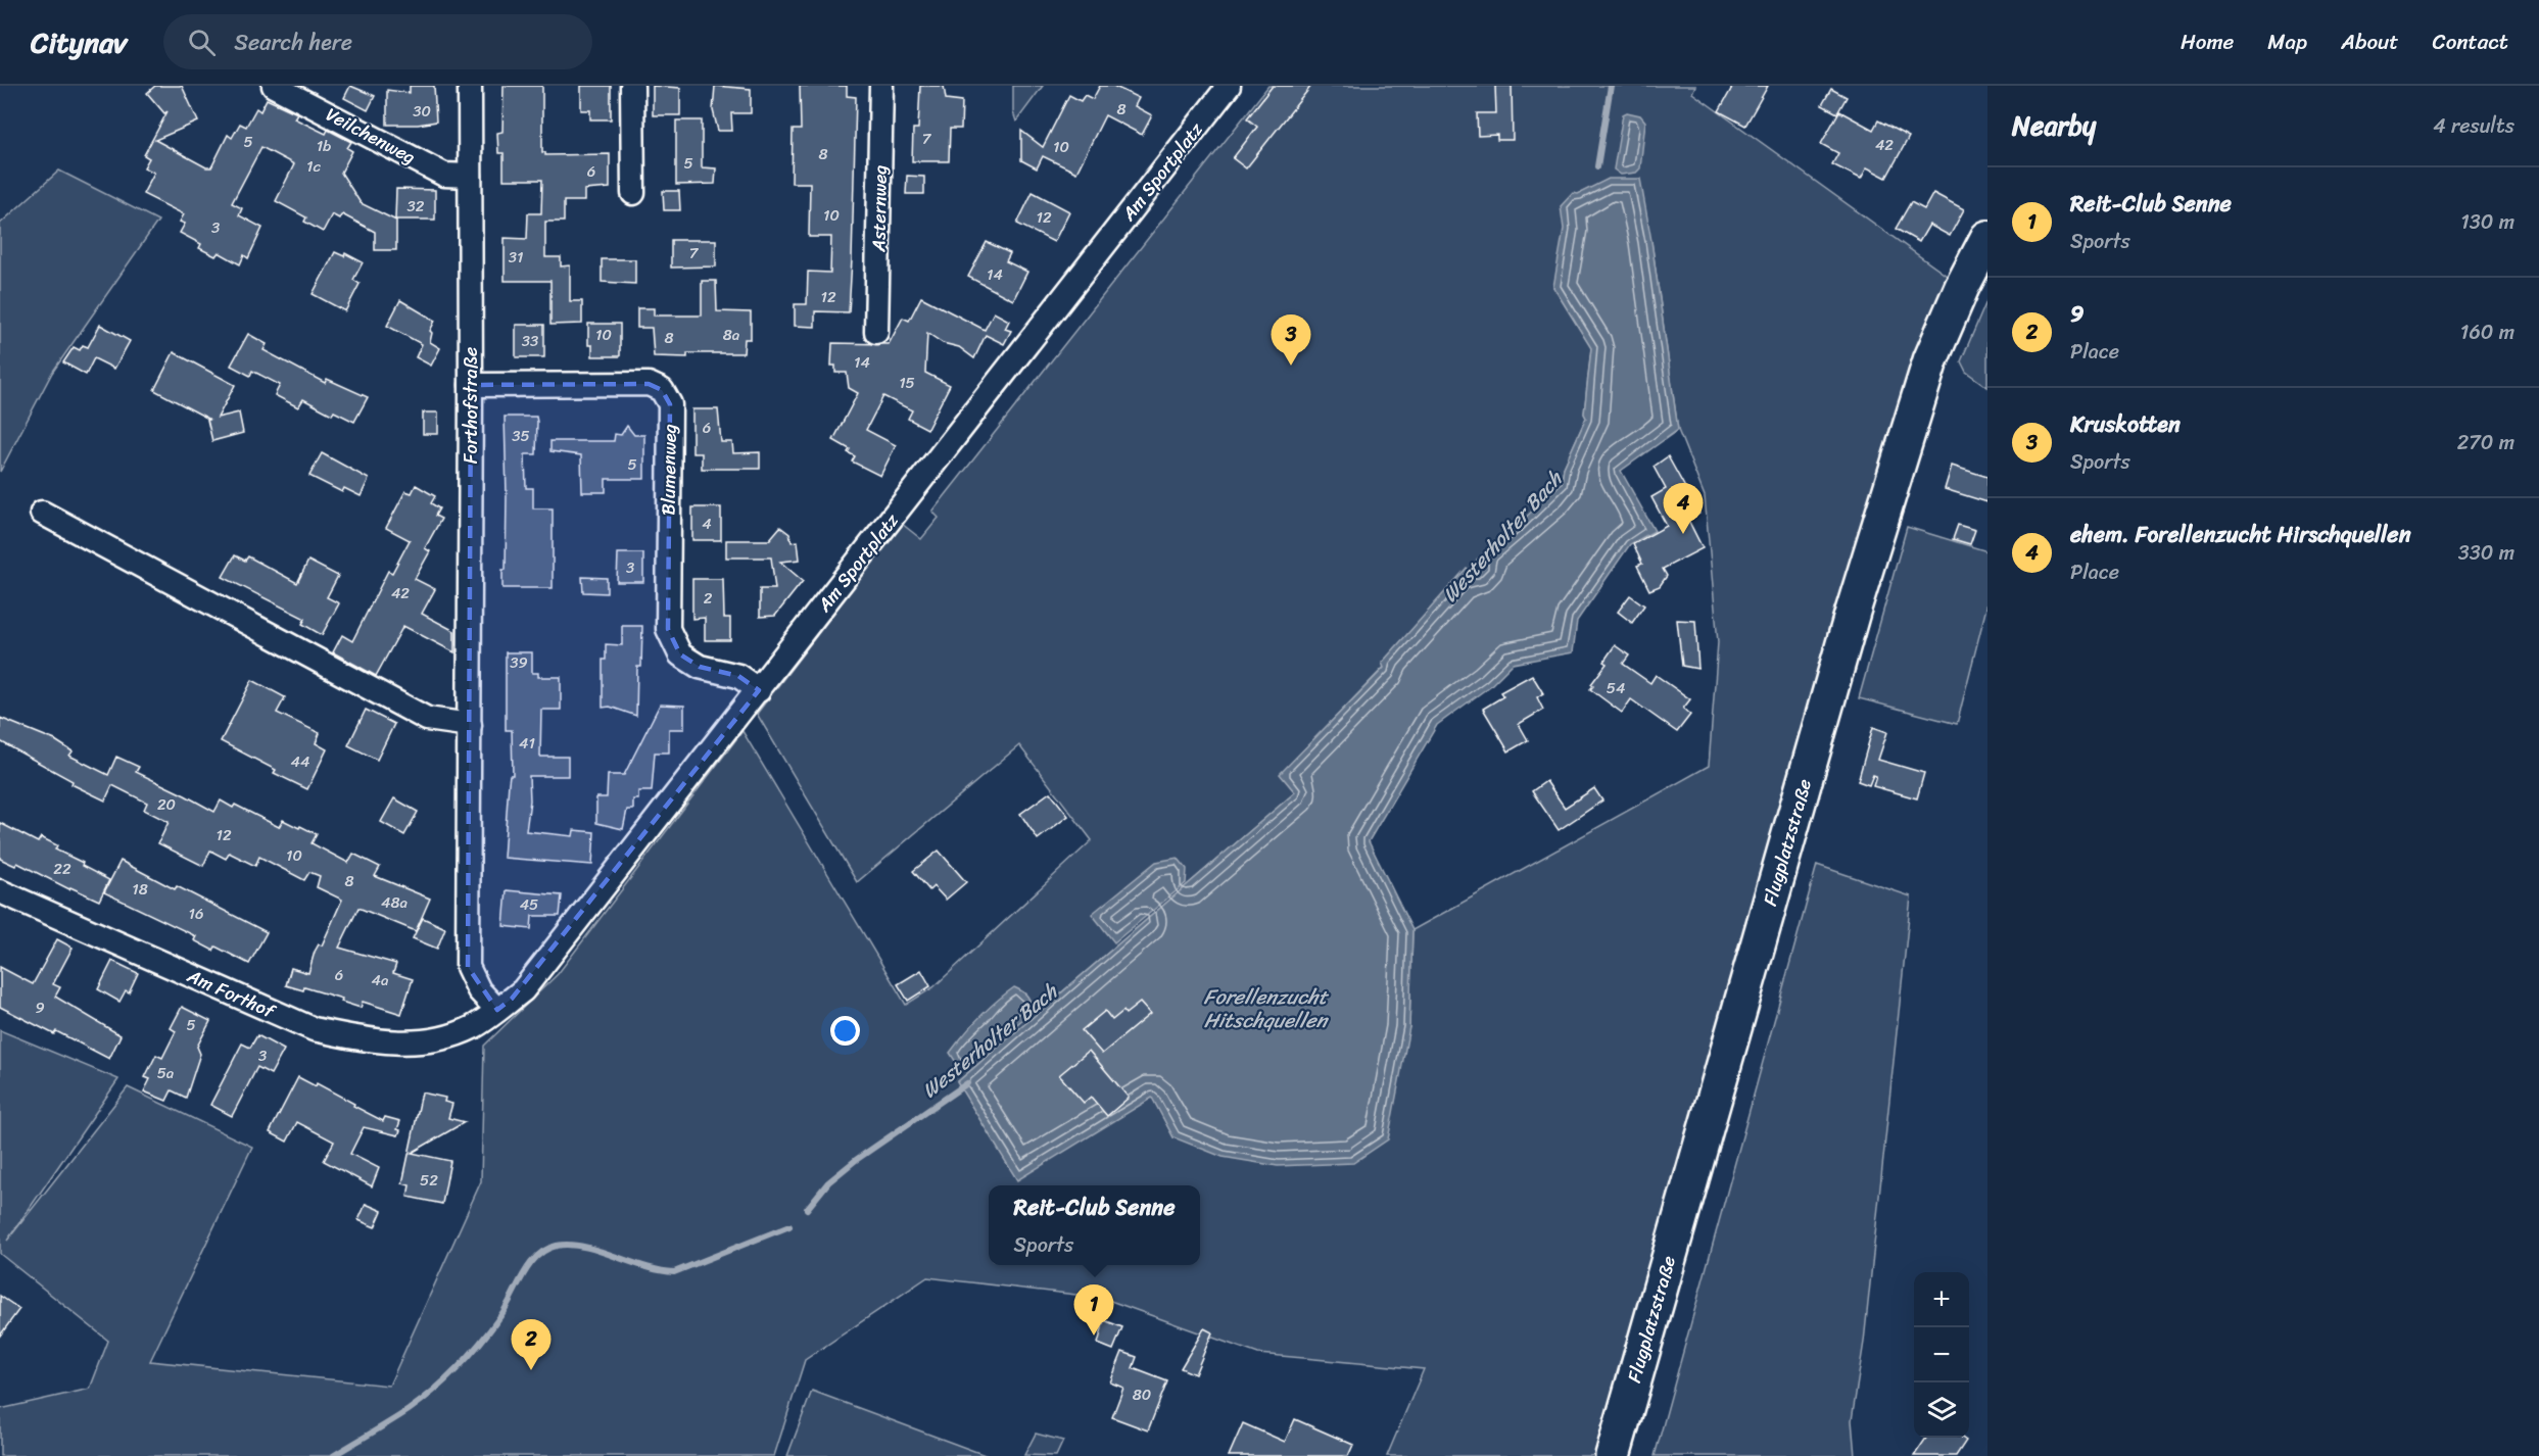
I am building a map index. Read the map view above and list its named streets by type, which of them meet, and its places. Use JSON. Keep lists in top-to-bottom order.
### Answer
{
  "streets": {
    "street": [
      "Veilchenweg",
      "Am Sportplatz",
      "Asternweg",
      "Forthofstraße",
      "Blumenweg",
      "Flugplatzstraße",
      "Am Forthof"
    ]
  },
  "crossings": [
    ["Veilchenweg", "Forthofstraße"],
    ["Am Sportplatz", "Forthofstraße"],
    ["Am Sportplatz", "Blumenweg"],
    ["Am Sportplatz", "Am Forthof"],
    ["Forthofstraße", "Blumenweg"]
  ],
  "water": ["Westerholter Bach", "Forellenzucht Hitschquellen"],
  "house_numbers": [
    "8",
    "30",
    "7",
    "5",
    "42",
    "1b",
    "10",
    "8",
    "5",
    "1c",
    "6",
    "32",
    "10",
    "12",
    "3",
    "7",
    "31",
    "14",
    "12",
    "10",
    "8a",
    "8",
    "33",
    "14",
    "15",
    "6",
    "35",
    "5",
    "4",
    "3",
    "42",
    "2",
    "39",
    "54",
    "41",
    "44",
    "20",
    "12",
    "10",
    "22",
    "8",
    "18",
    "48a",
    "45",
    "16",
    "6",
    "4a",
    "9",
    "5",
    "3",
    "5a",
    "52",
    "80"
  ],
  "page": {
    "header": "Citynav",
    "search": "Search here",
    "nav": [
      "Home",
      "Map",
      "About",
      "Contact"
    ],
    "heading": ["Nearby", "4 results"],
    "list": [
      {
        "mark": "1",
        "name": "Reit-Club Senne",
        "note": "Sports",
        "value": "130 m"
      },
      {
        "mark": "2",
        "name": "9",
        "note": "Place",
        "value": "160 m"
      },
      {
        "mark": "3",
        "name": "Kruskotten",
        "note": "Sports",
        "value": "270 m"
      },
      {
        "mark": "4",
        "name": "ehem. Forellenzucht Hirschquellen",
        "note": "Place",
        "value": "330 m"
      }
    ],
    "pins": [
      "3",
      "4",
      "1",
      "2"
    ],
    "popup": ["Reit-Club Senne", "Sports"],
    "map_buttons": ["+", "−"]
  }
}
